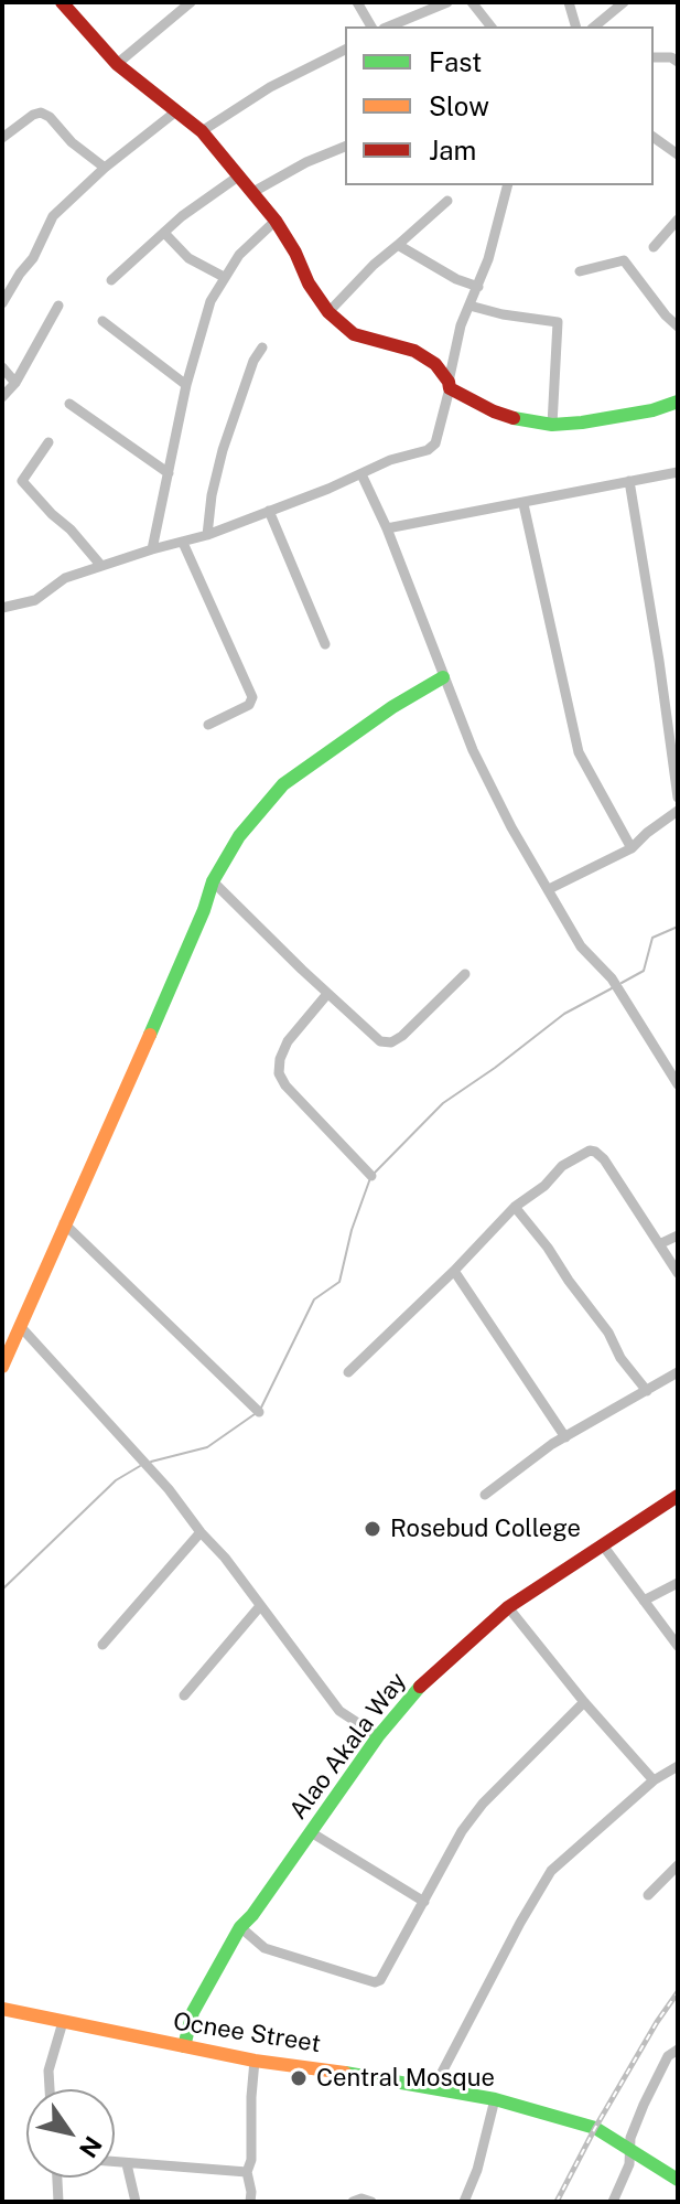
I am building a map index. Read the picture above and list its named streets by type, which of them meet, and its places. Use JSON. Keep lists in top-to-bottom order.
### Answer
{
  "streets": {
    "street": ["Alao Akala Way", "Ocnee Street"]
  },
  "crossings": [
    ["Alao Akala Way", "Ocnee Street"]
  ],
  "places": ["Rosebud College", "Central Mosque"],
  "legend": ["Fast", "Slow", "Jam"],
  "north": "bottom right"
}
